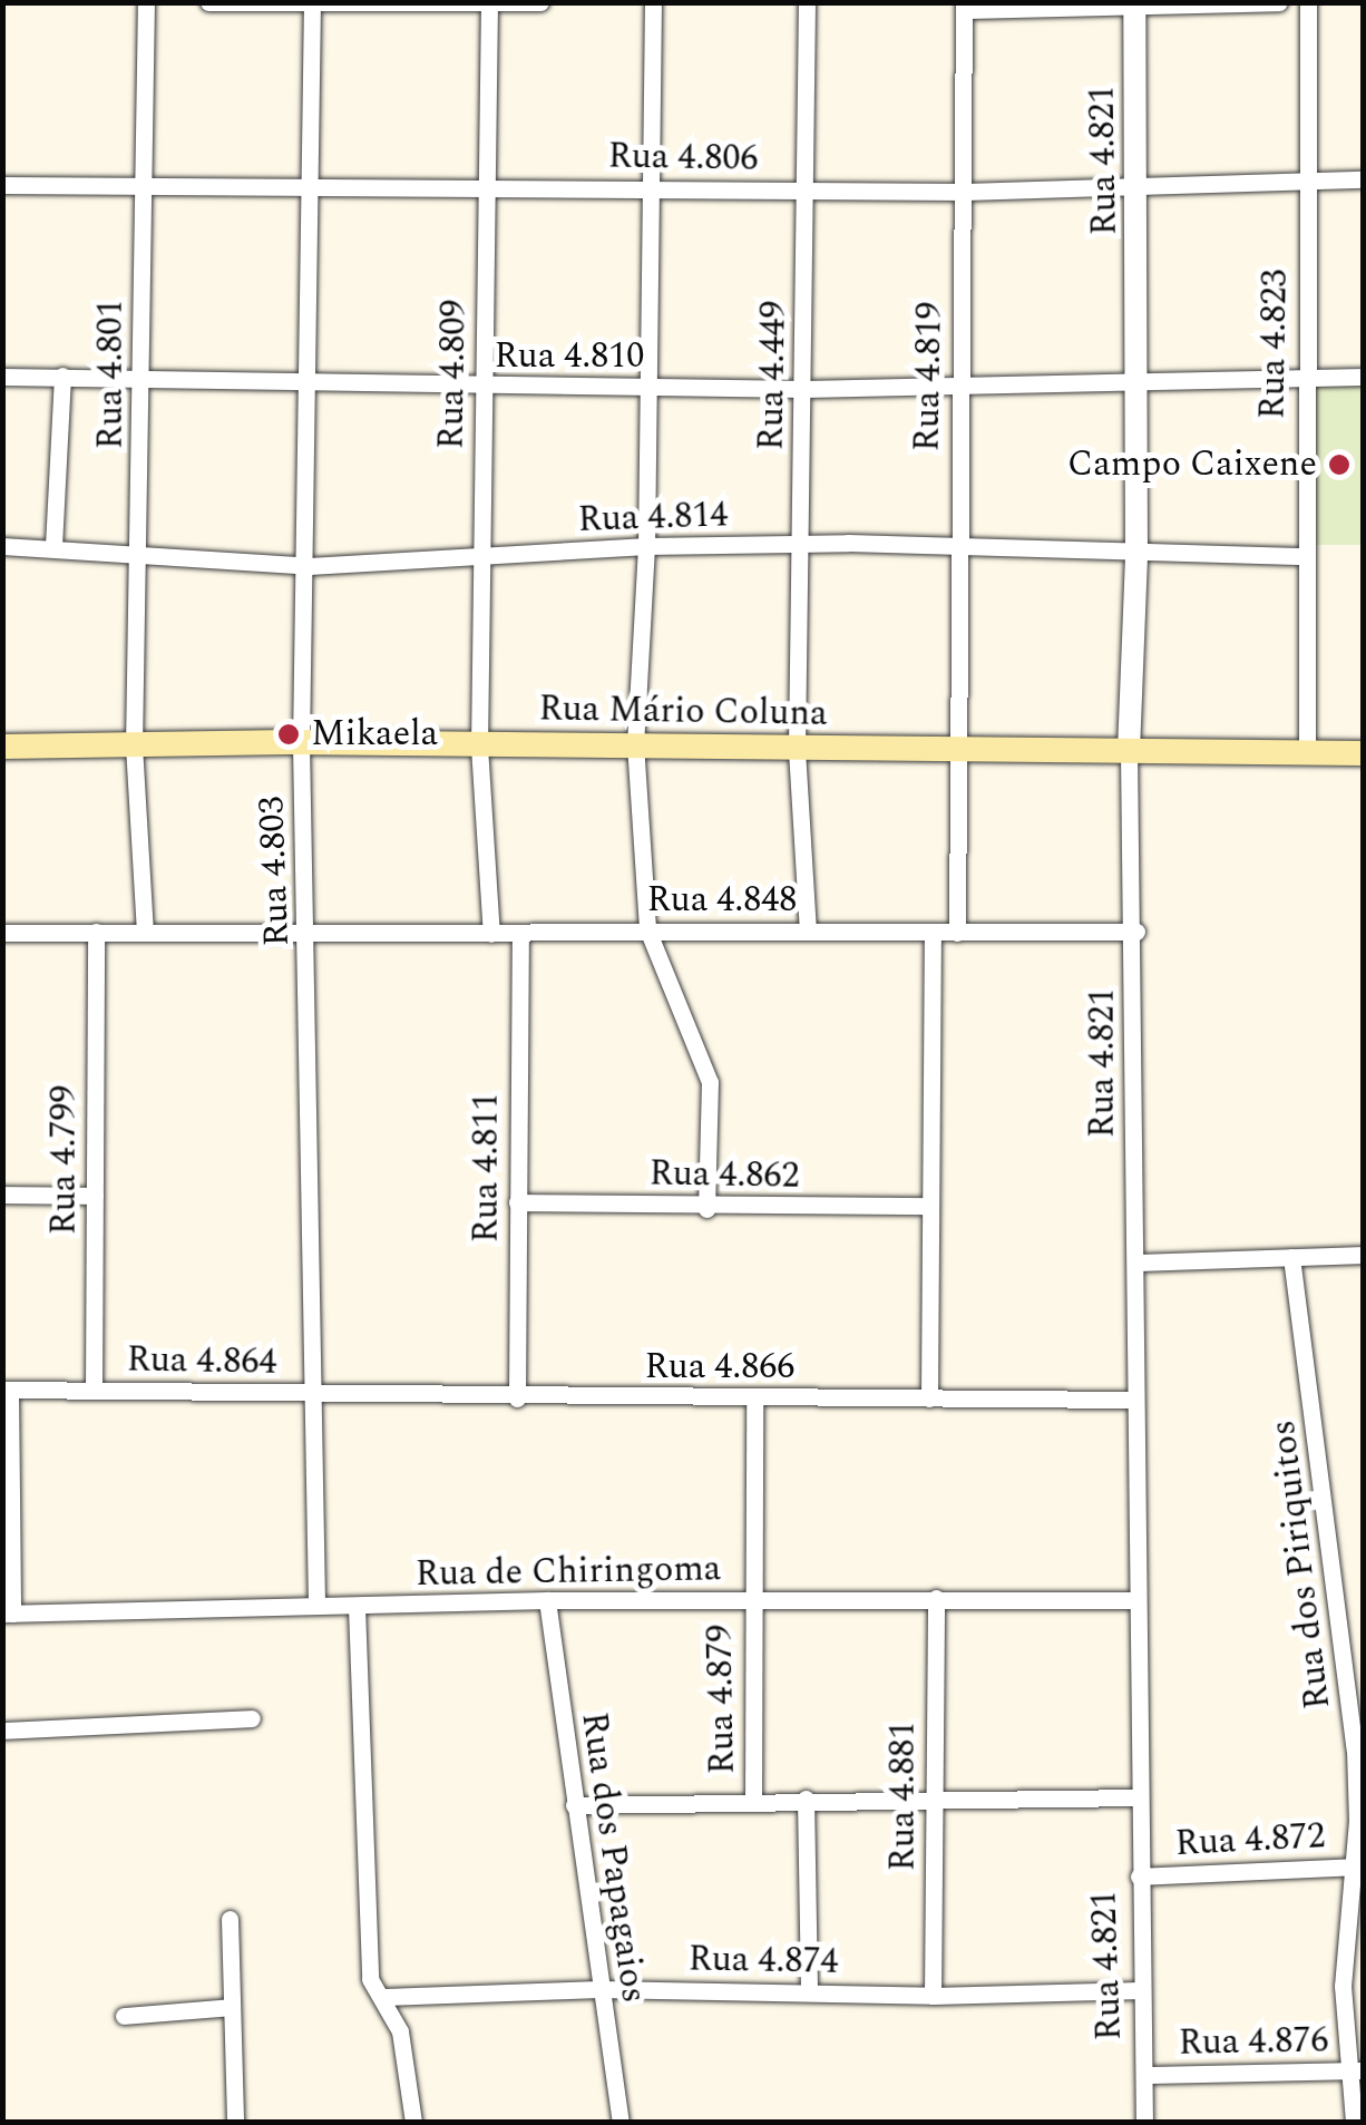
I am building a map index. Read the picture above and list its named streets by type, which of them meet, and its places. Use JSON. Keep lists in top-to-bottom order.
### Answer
{
  "streets": {
    "main road": ["Rua Mário Coluna"],
    "street": [
      "Rua 4.806",
      "Rua 4.821",
      "Rua 4.823",
      "Rua 4.810",
      "Rua 4.801",
      "Rua 4.809",
      "Rua 4.449",
      "Rua 4.819",
      "Rua 4.814",
      "Rua 4.803",
      "Rua 4.848",
      "Rua 4.799",
      "Rua 4.811",
      "Rua 4.862",
      "Rua 4.864",
      "Rua 4.866",
      "Rua dos Piriquitos",
      "Rua de Chiringoma",
      "Rua 4.879",
      "Rua 4.881",
      "Rua 4.872",
      "Rua dos Papagaios",
      "Rua 4.874",
      "Rua 4.876"
    ]
  },
  "crossings": [
    ["Rua 4.806", "Rua 4.821"],
    ["Rua 4.806", "Rua 4.823"],
    ["Rua 4.806", "Rua 4.801"],
    ["Rua 4.806", "Rua 4.809"],
    ["Rua 4.806", "Rua 4.449"],
    ["Rua 4.806", "Rua 4.819"],
    ["Rua 4.806", "Rua 4.803"],
    ["Rua 4.821", "Rua 4.810"],
    ["Rua 4.821", "Rua 4.814"],
    ["Rua 4.821", "Rua Mário Coluna"],
    ["Rua 4.821", "Rua 4.848"],
    ["Rua 4.821", "Rua 4.866"],
    ["Rua 4.821", "Rua de Chiringoma"],
    ["Rua 4.821", "Rua 4.872"],
    ["Rua 4.821", "Rua 4.874"],
    ["Rua 4.821", "Rua 4.876"],
    ["Rua 4.823", "Rua 4.810"],
    ["Rua 4.823", "Rua 4.814"],
    ["Rua 4.823", "Rua Mário Coluna"],
    ["Rua 4.810", "Rua 4.801"],
    ["Rua 4.810", "Rua 4.809"],
    ["Rua 4.810", "Rua 4.449"],
    ["Rua 4.810", "Rua 4.819"],
    ["Rua 4.810", "Rua 4.803"],
    ["Rua 4.801", "Rua 4.814"],
    ["Rua 4.801", "Rua Mário Coluna"],
    ["Rua 4.801", "Rua 4.848"],
    ["Rua 4.809", "Rua 4.814"],
    ["Rua 4.809", "Rua Mário Coluna"],
    ["Rua 4.809", "Rua 4.848"],
    ["Rua 4.449", "Rua 4.814"],
    ["Rua 4.449", "Rua Mário Coluna"],
    ["Rua 4.449", "Rua 4.848"],
    ["Rua 4.819", "Rua 4.814"],
    ["Rua 4.819", "Rua Mário Coluna"],
    ["Rua 4.814", "Rua 4.803"],
    ["Rua Mário Coluna", "Rua 4.803"],
    ["Rua 4.803", "Rua 4.848"],
    ["Rua 4.803", "Rua 4.864"],
    ["Rua 4.803", "Rua 4.866"],
    ["Rua 4.803", "Rua de Chiringoma"],
    ["Rua 4.848", "Rua 4.799"],
    ["Rua 4.848", "Rua 4.811"],
    ["Rua 4.799", "Rua 4.864"],
    ["Rua 4.811", "Rua 4.862"],
    ["Rua 4.811", "Rua 4.866"],
    ["Rua 4.864", "Rua 4.866"],
    ["Rua 4.866", "Rua 4.879"],
    ["Rua dos Piriquitos", "Rua 4.872"],
    ["Rua dos Piriquitos", "Rua 4.876"],
    ["Rua de Chiringoma", "Rua 4.879"],
    ["Rua de Chiringoma", "Rua 4.881"],
    ["Rua de Chiringoma", "Rua dos Papagaios"],
    ["Rua 4.881", "Rua 4.874"],
    ["Rua dos Papagaios", "Rua 4.874"]
  ],
  "places": ["Campo Caixene", "Mikaela"]
}
